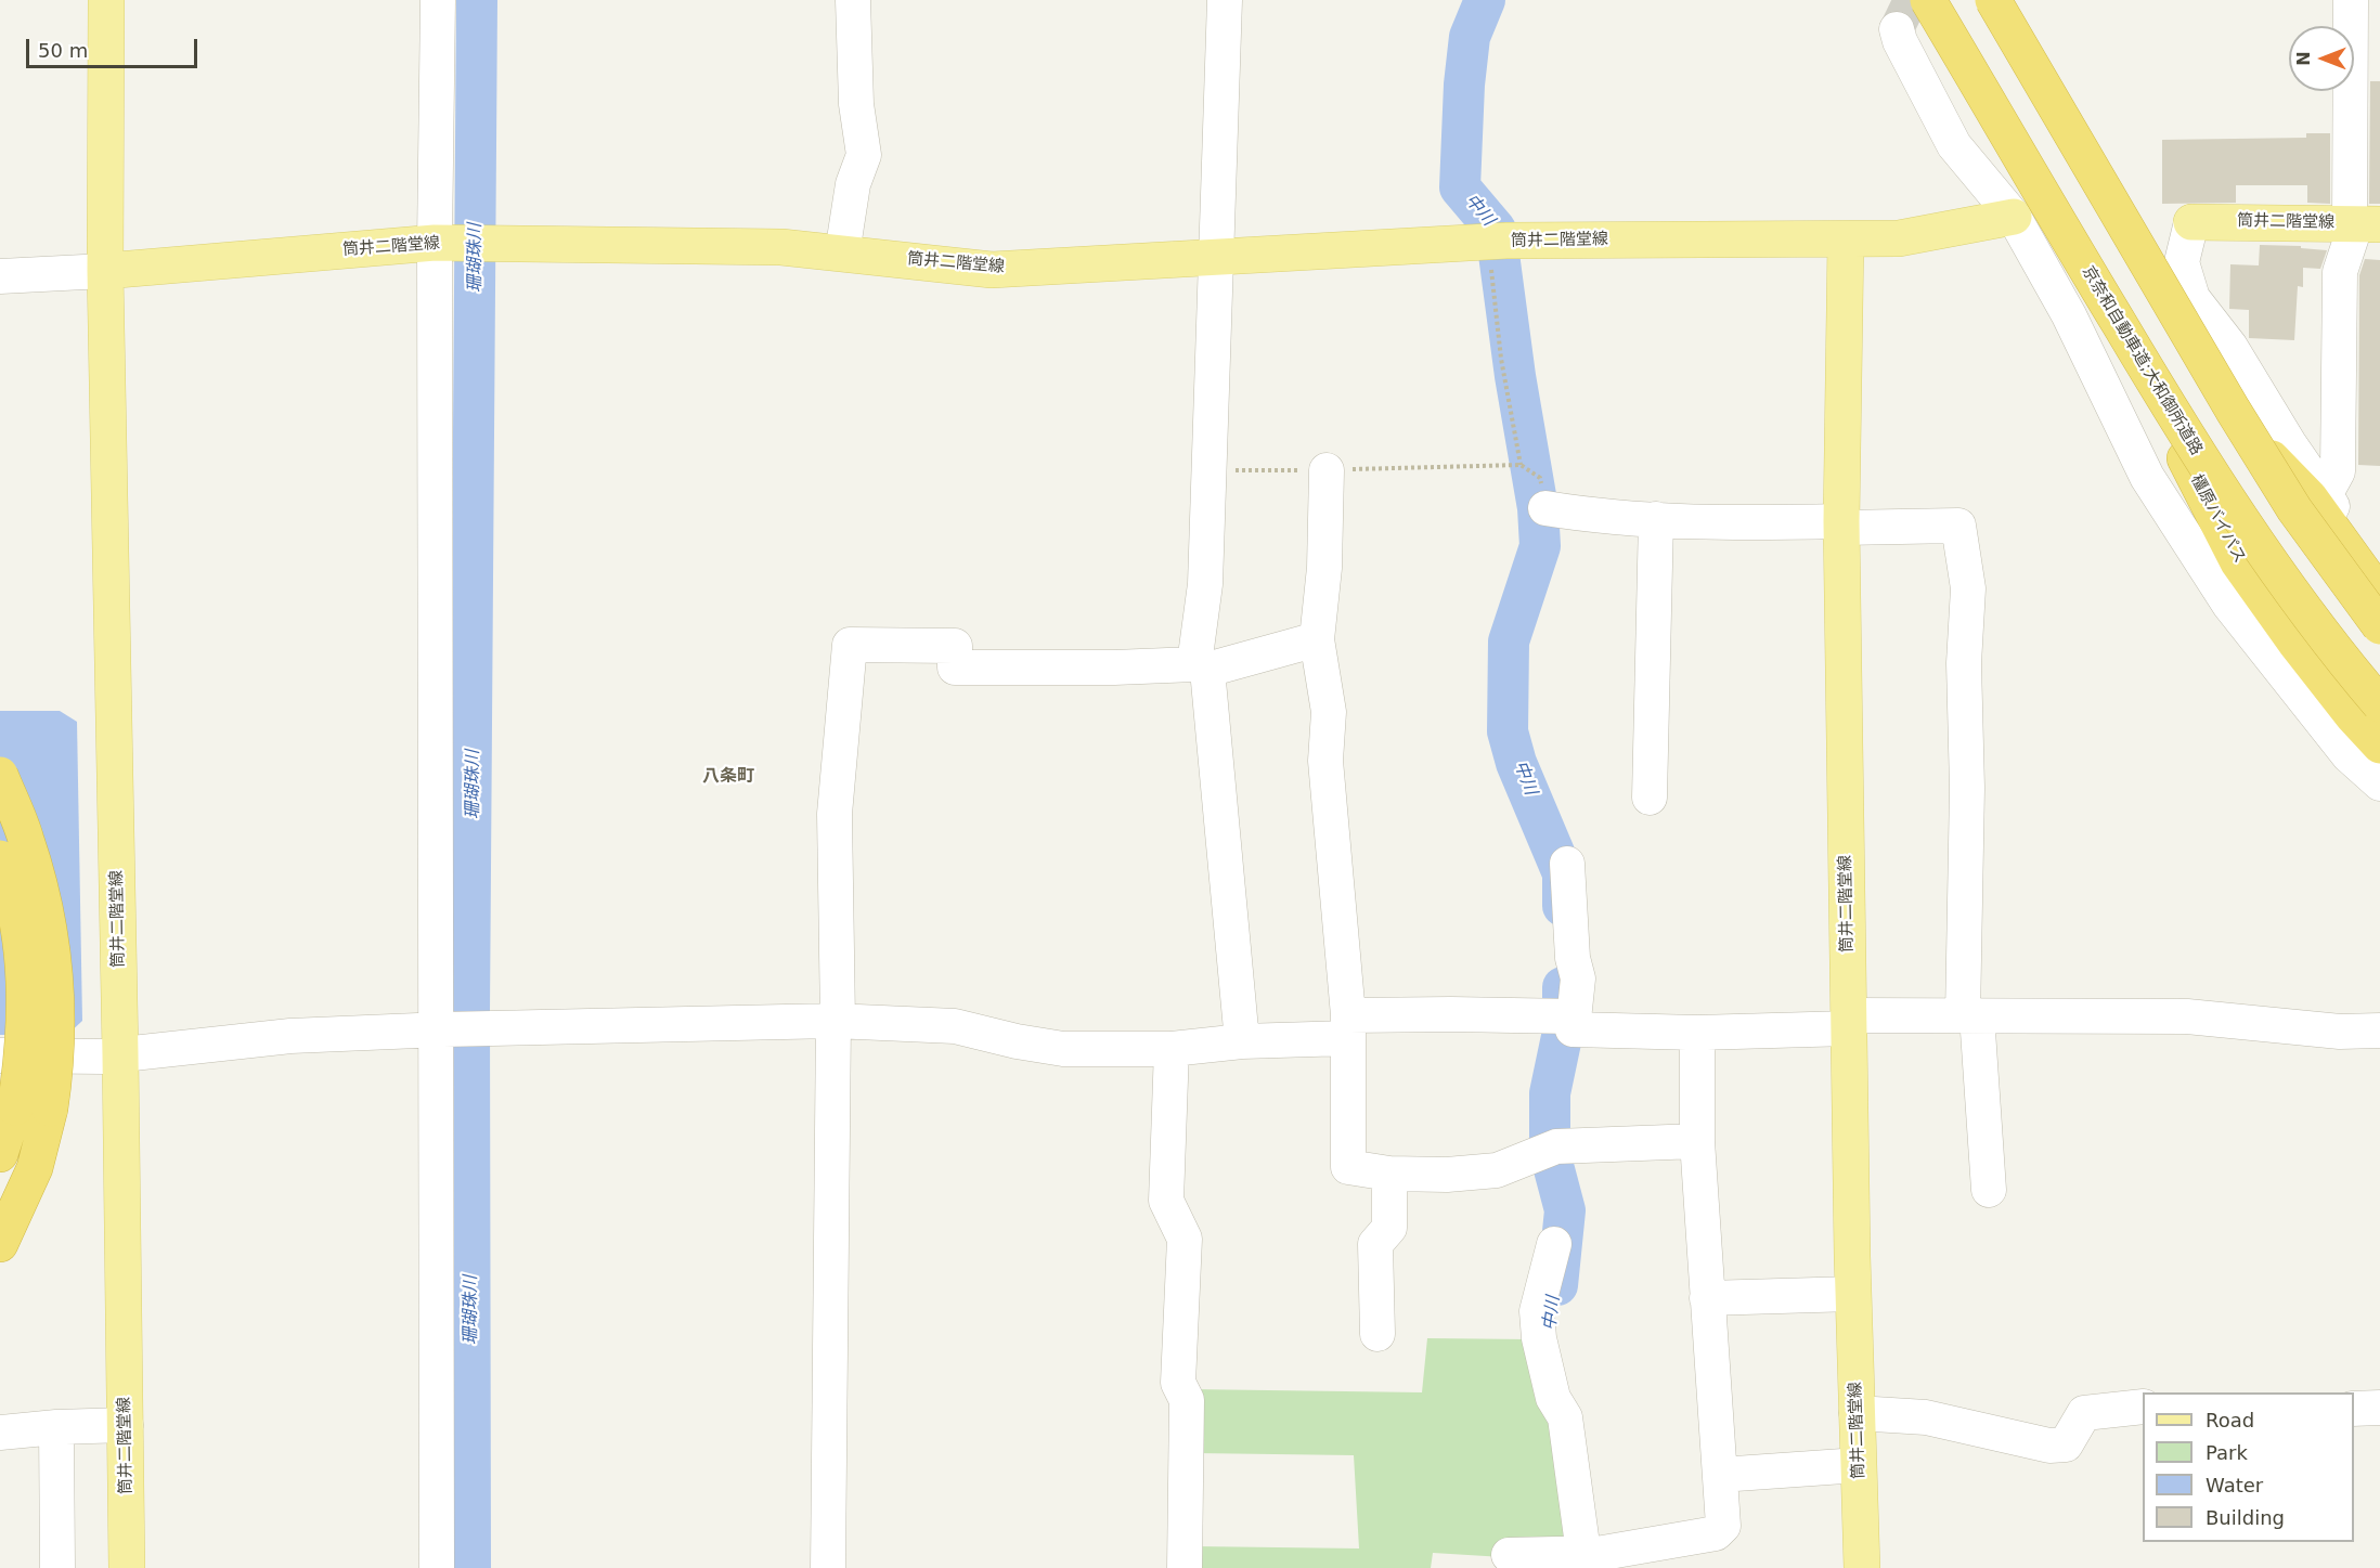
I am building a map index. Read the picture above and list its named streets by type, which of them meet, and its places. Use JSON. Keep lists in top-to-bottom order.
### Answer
{
  "streets": {
    "highway": ["京奈和自動車道;大和御所道路", "橿原バイパス"],
    "main road": ["筒井二階堂線"]
  },
  "crossings": [
    ["京奈和自動車道;大和御所道路", "橿原バイパス"]
  ],
  "districts": ["八条町"],
  "water": ["中川", "珊瑚珠川"],
  "legend": [
    "Road",
    "Park",
    "Water",
    "Building"
  ],
  "scale_bar": "50 m",
  "north": "left"
}
